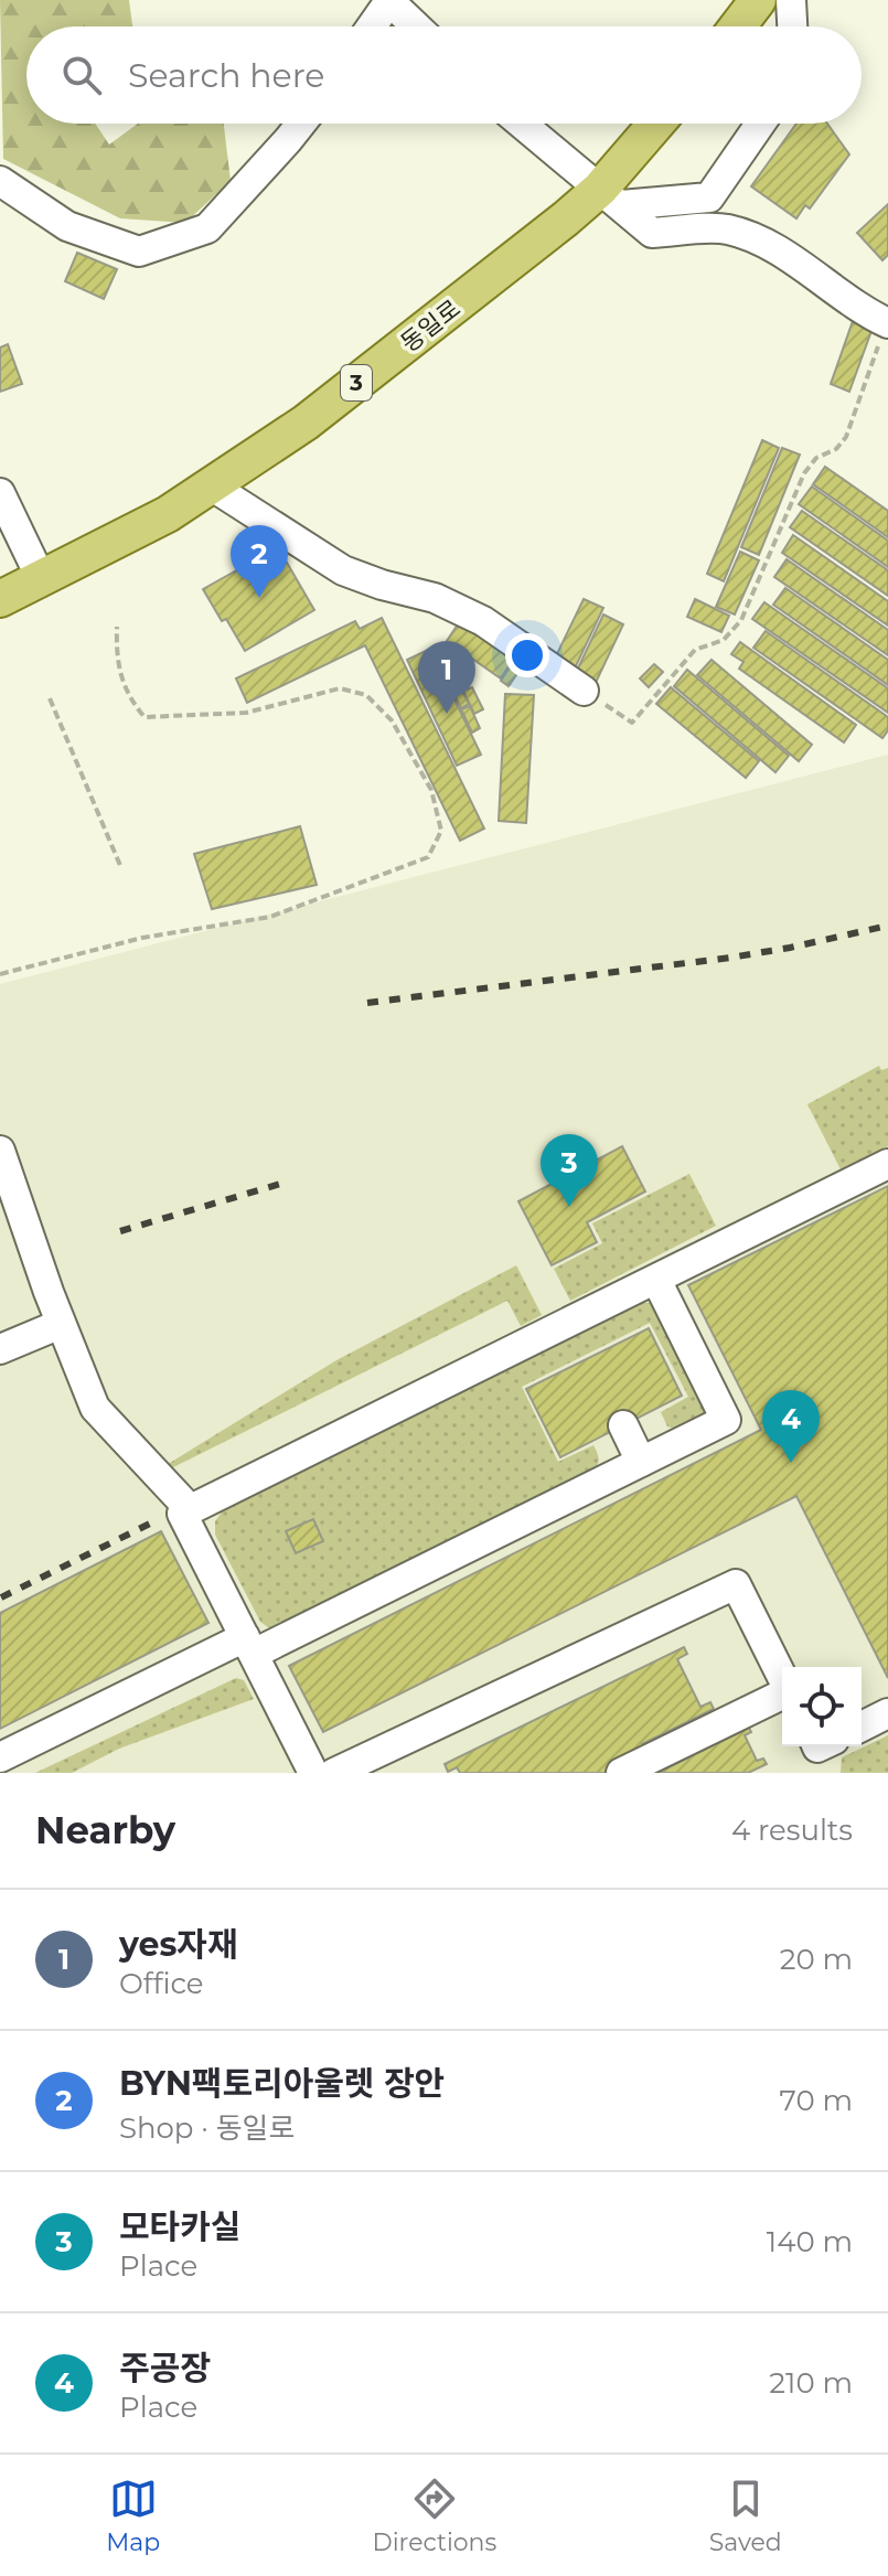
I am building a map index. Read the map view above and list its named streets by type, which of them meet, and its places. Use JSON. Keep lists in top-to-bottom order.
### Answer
{
  "streets": {
    "main road": ["동일로", "3"]
  },
  "page": {
    "search": "Search here",
    "pins": [
      "2",
      "1",
      "3",
      "4"
    ],
    "heading": ["Nearby", "4 results"],
    "list": [
      {
        "mark": "1",
        "name": "yes자재",
        "note": "Office",
        "value": "20 m"
      },
      {
        "mark": "2",
        "name": "BYN팩토리아울렛 장안",
        "note": "Shop · 동일로",
        "value": "70 m"
      },
      {
        "mark": "3",
        "name": "모타카실",
        "note": "Place",
        "value": "140 m"
      },
      {
        "mark": "4",
        "name": "주공장",
        "note": "Place",
        "value": "210 m"
      }
    ],
    "nav": ["Map", "Directions", "Saved"]
  }
}
